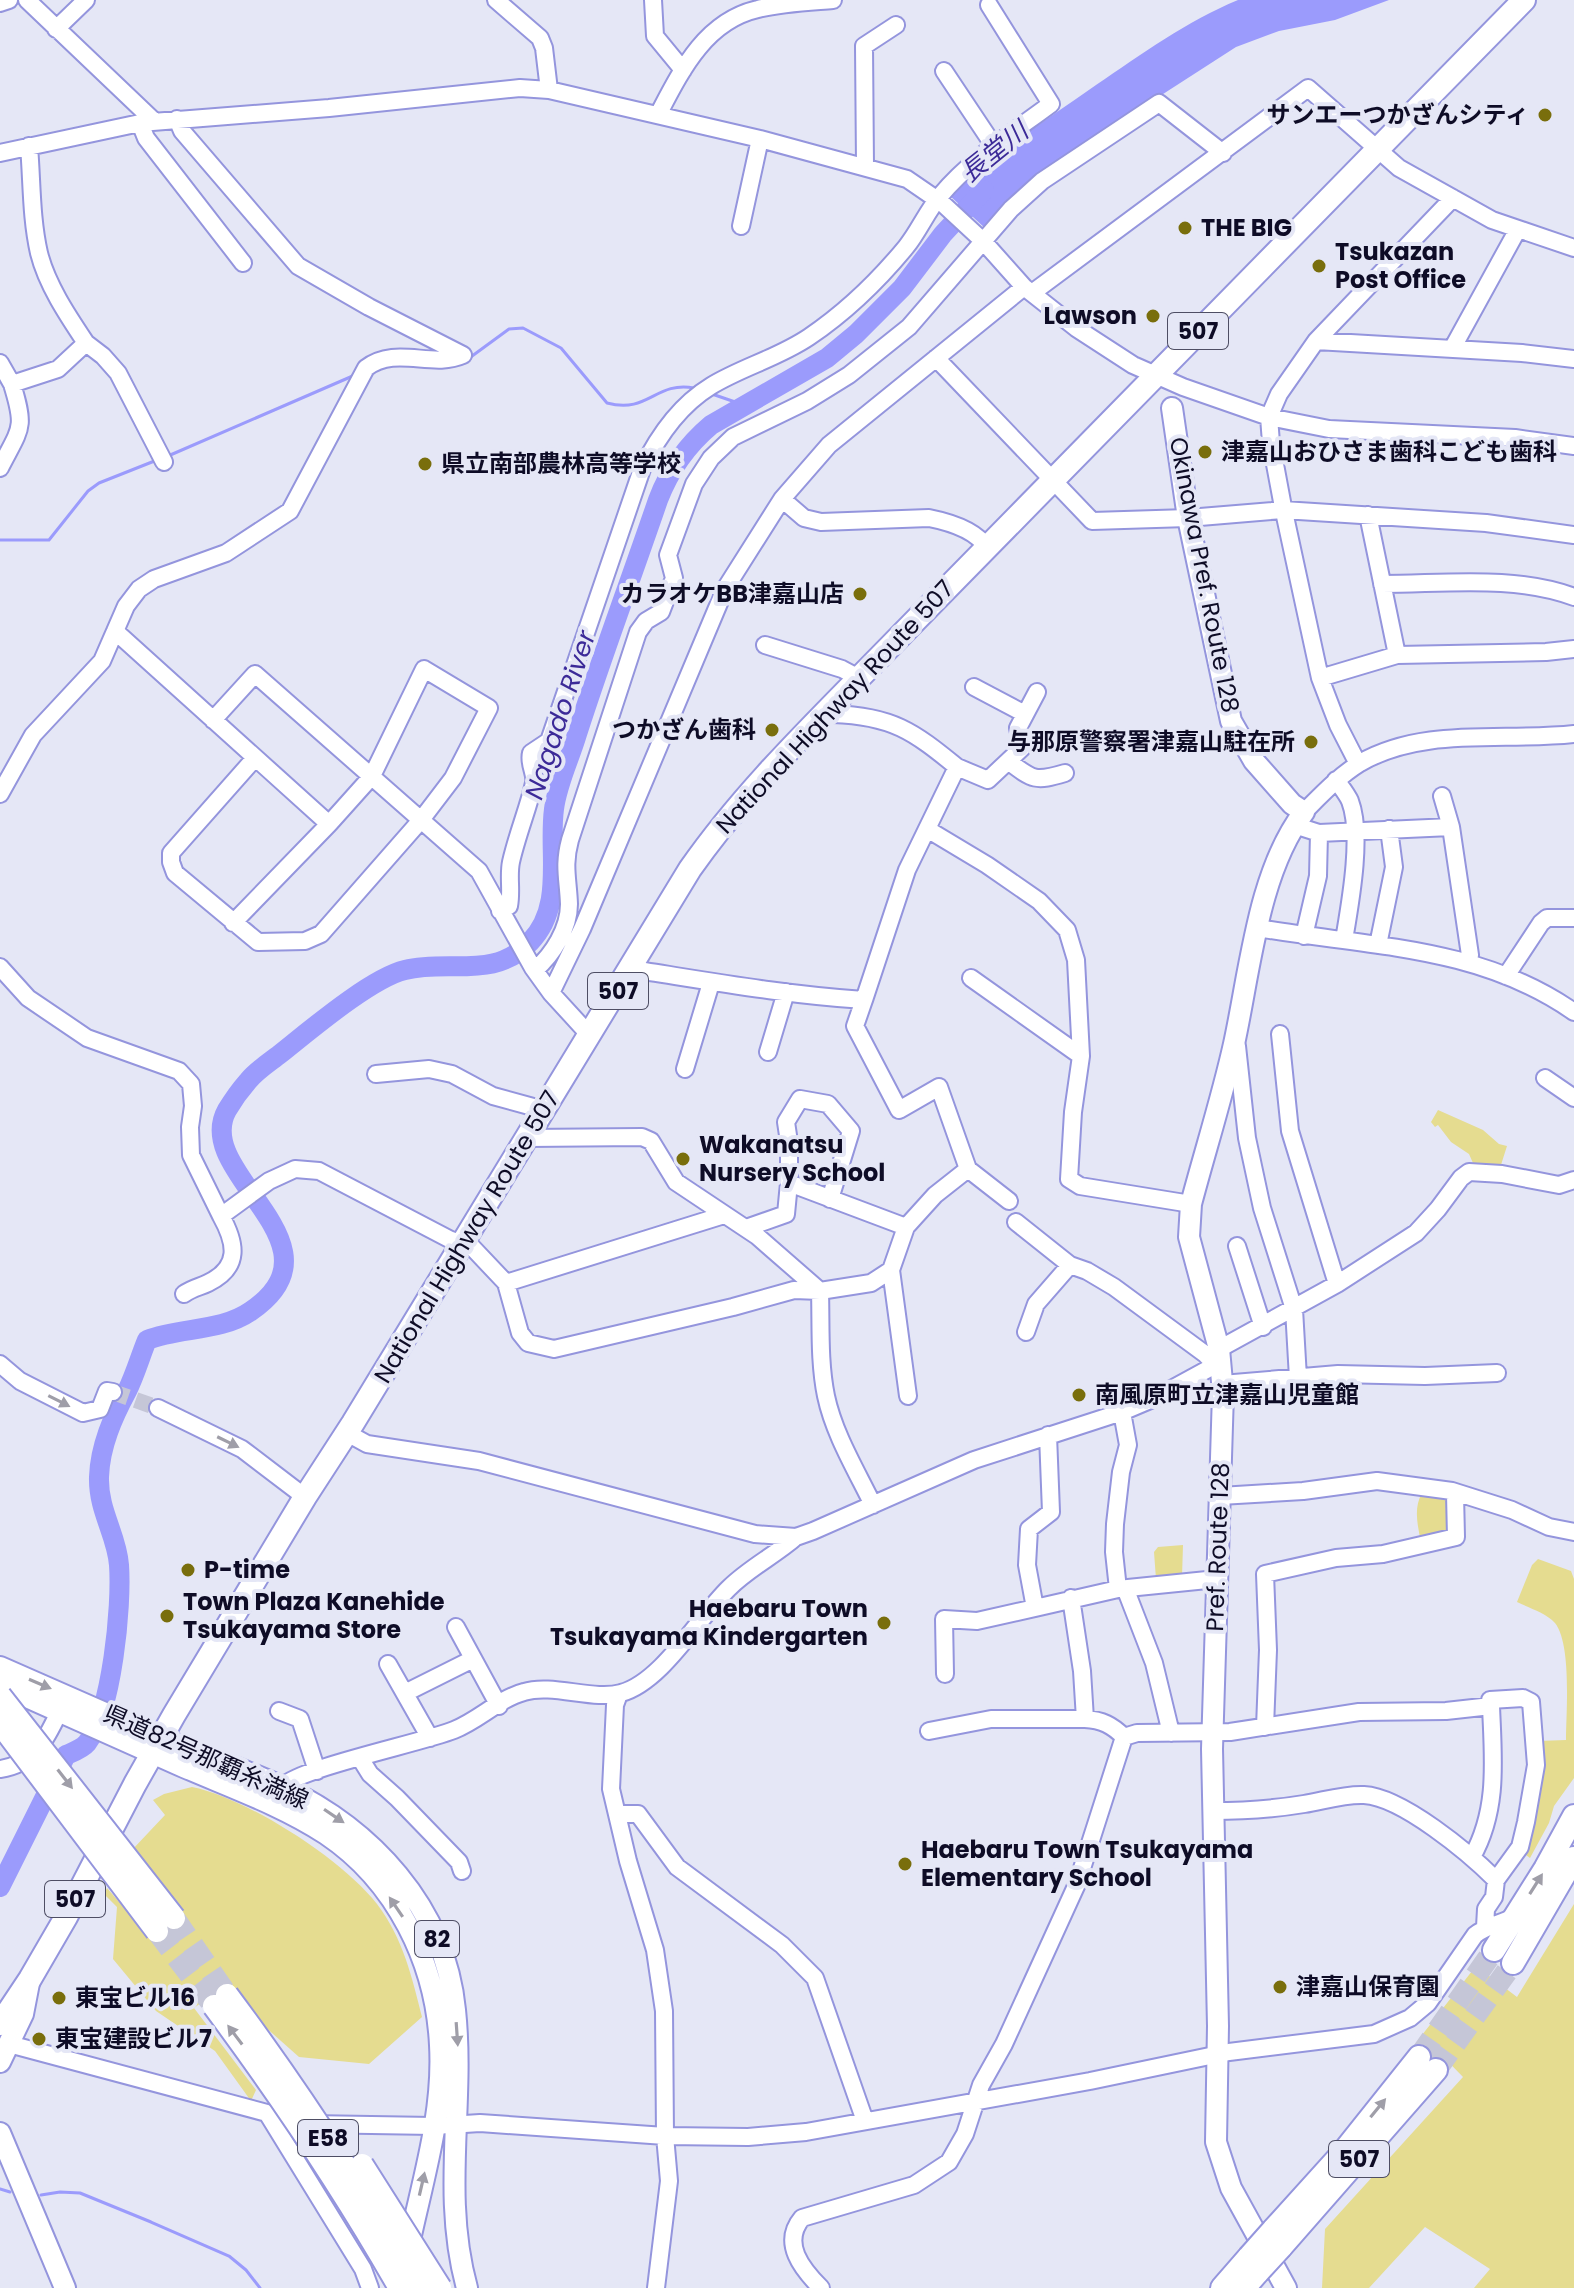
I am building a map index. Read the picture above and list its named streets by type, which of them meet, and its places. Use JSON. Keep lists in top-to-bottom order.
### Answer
{
  "streets": {
    "highway": ["507", "National Highway Route 507", "E58"],
    "main road": [
      "Okinawa Pref. Route 128",
      "Pref. Route 128",
      "県道82号那覇糸満線",
      "82"
    ]
  },
  "crossings": [
    ["Okinawa Pref. Route 128", "Pref. Route 128"],
    ["National Highway Route 507", "県道82号那覇糸満線"],
    ["県道82号那覇糸満線", "E58"]
  ],
  "water": ["長堂川", "Nagado River"],
  "places": [
    "サンエーつかざんシティ",
    "THE BIG",
    "Tsukazan Post Office",
    "Lawson",
    "津嘉山おひさま歯科こども歯科",
    "県立南部農林高等学校",
    "カラオケBB津嘉山店",
    "つかざん歯科",
    "与那原警察署津嘉山駐在所",
    "Wakanatsu Nursery School",
    "南風原町立津嘉山児童館",
    "P-time",
    "Town Plaza Kanehide Tsukayama Store",
    "Haebaru Town Tsukayama Kindergarten",
    "Haebaru Town Tsukayama Elementary School",
    "津嘉山保育園",
    "東宝ビル16",
    "東宝建設ビル7"
  ]
}
